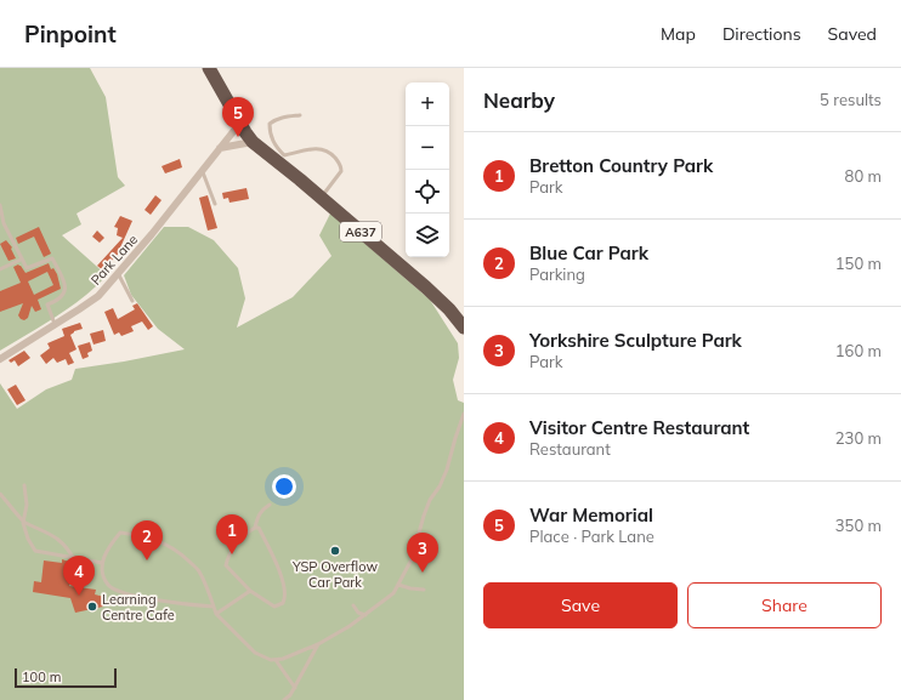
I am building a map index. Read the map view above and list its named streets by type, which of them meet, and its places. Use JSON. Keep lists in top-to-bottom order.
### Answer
{
  "streets": {
    "highway": ["A637"],
    "street": ["Park Lane"]
  },
  "crossings": [
    ["A637", "Park Lane"]
  ],
  "places": ["YSP Overflow Car Park", "Learning Centre Cafe"],
  "scale_bar": "100 m",
  "page": {
    "header": "Pinpoint",
    "nav": ["Map", "Directions", "Saved"],
    "heading": ["Nearby", "5 results"],
    "map_buttons": ["+", "−"],
    "pins": [
      "5",
      "1",
      "2",
      "3",
      "4"
    ],
    "list": [
      {
        "mark": "1",
        "name": "Bretton Country Park",
        "note": "Park",
        "value": "80 m"
      },
      {
        "mark": "2",
        "name": "Blue Car Park",
        "note": "Parking",
        "value": "150 m"
      },
      {
        "mark": "3",
        "name": "Yorkshire Sculpture Park",
        "note": "Park",
        "value": "160 m"
      },
      {
        "mark": "4",
        "name": "Visitor Centre Restaurant",
        "note": "Restaurant",
        "value": "230 m"
      },
      {
        "mark": "5",
        "name": "War Memorial",
        "note": "Place · Park Lane",
        "value": "350 m"
      }
    ],
    "buttons": ["Save", "Share"],
    "scale": "100 m"
  }
}
